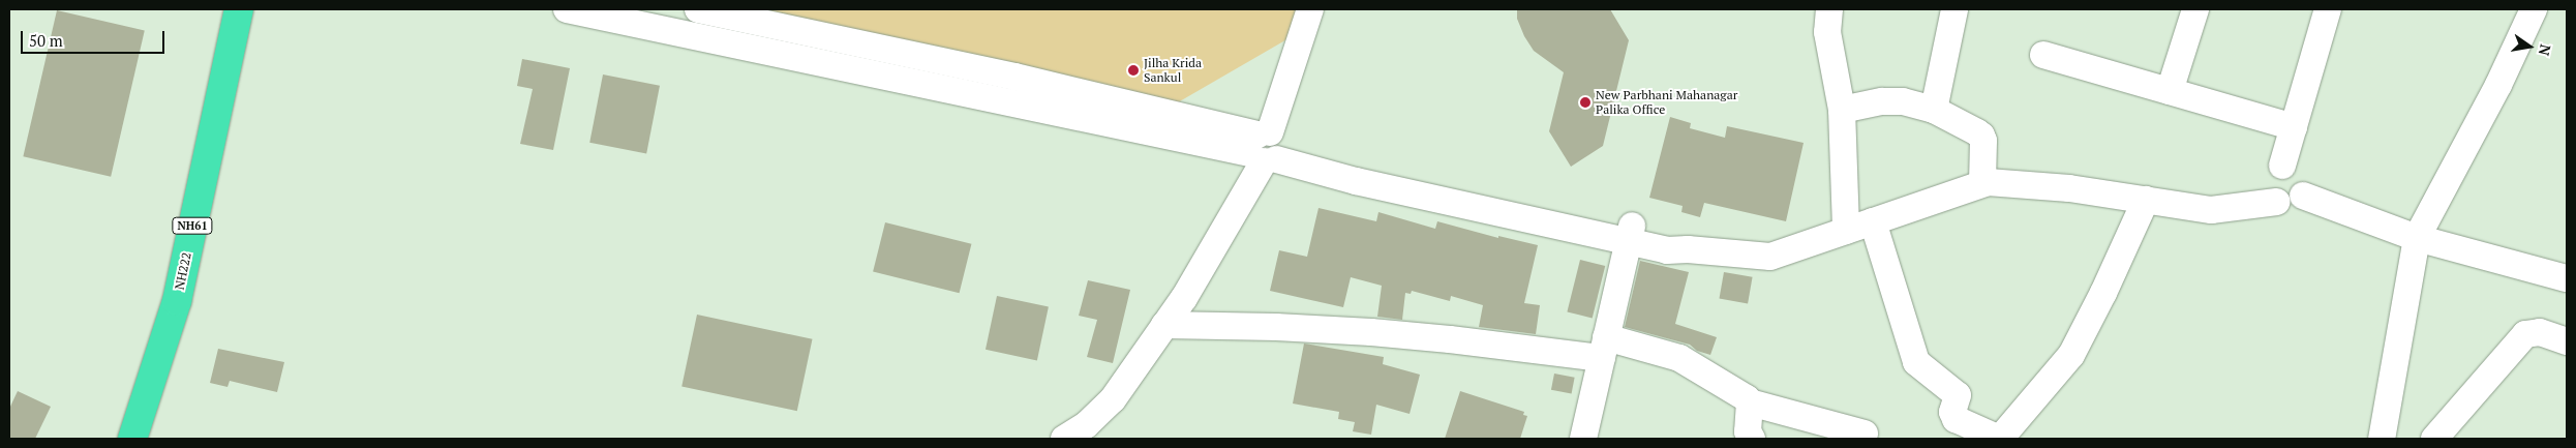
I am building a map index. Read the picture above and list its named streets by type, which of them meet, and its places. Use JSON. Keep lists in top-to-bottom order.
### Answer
{
  "streets": {
    "highway": ["NH61", "NH222"]
  },
  "places": ["Jilha Krida Sankul", "New Parbhani Mahanagar Palika Office"],
  "scale_bar": "50 m",
  "north": "right"
}
